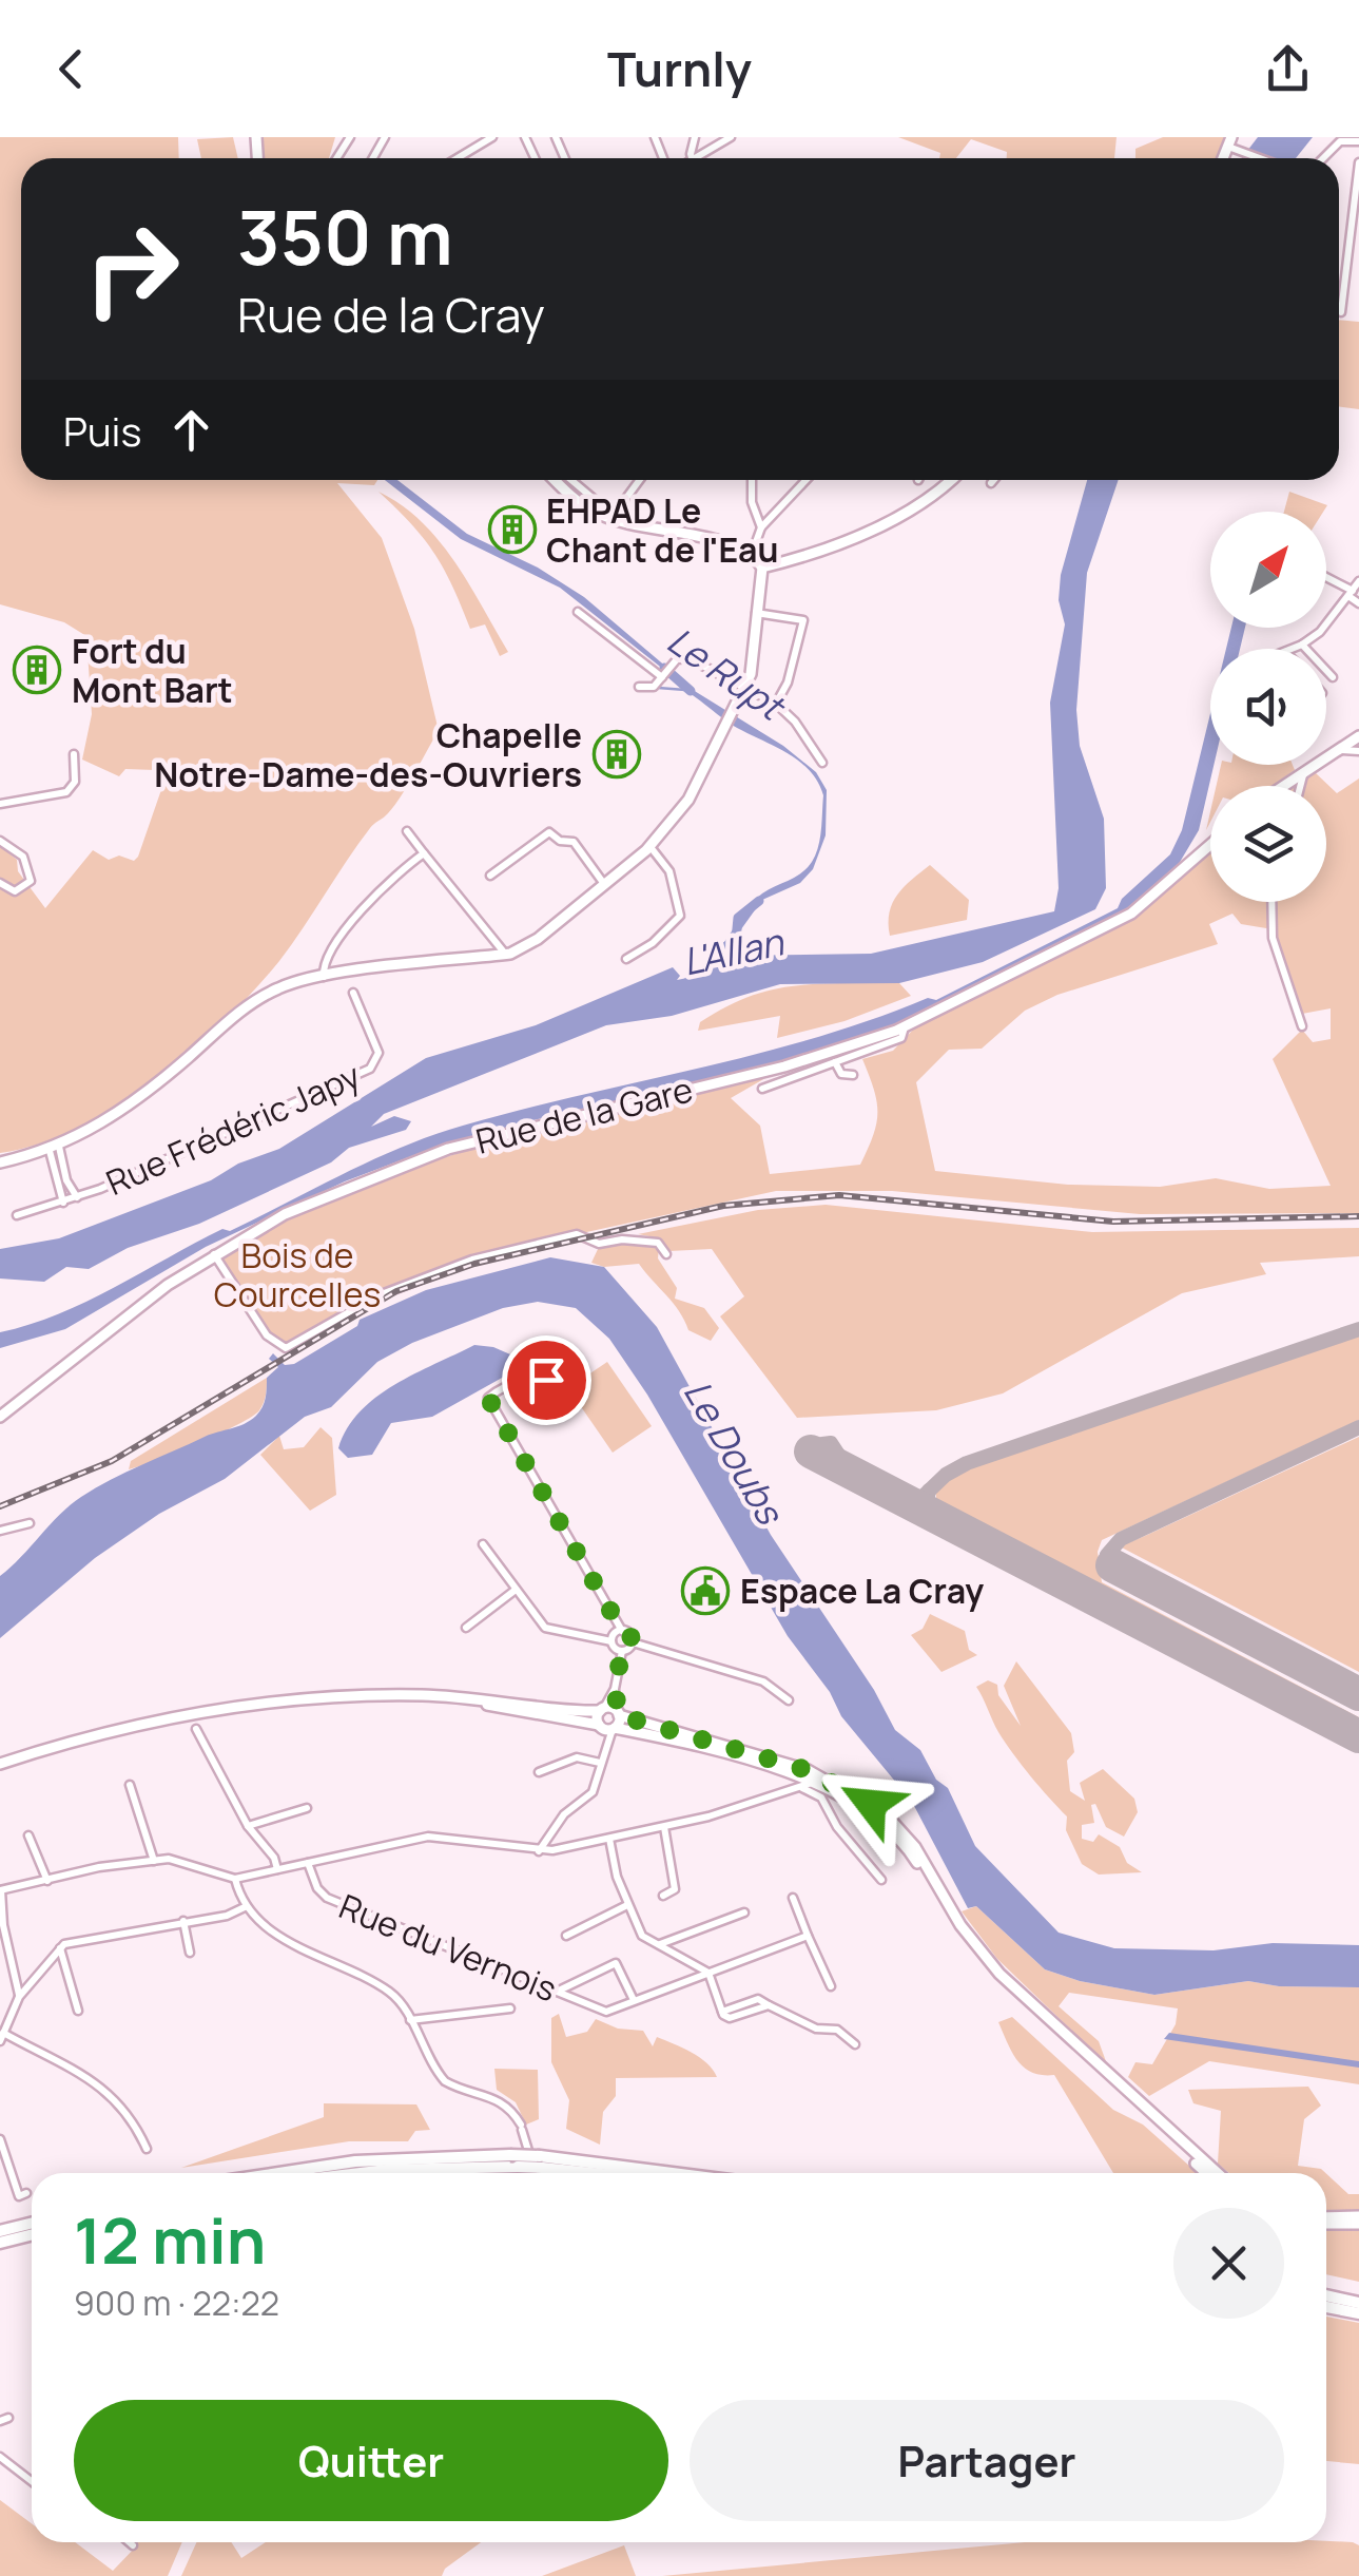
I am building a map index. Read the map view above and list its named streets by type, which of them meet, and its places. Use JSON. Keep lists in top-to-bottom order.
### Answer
{
  "streets": {
    "main road": ["Rue de la Gare"],
    "street": ["Rue Frédéric Japy", "Rue du Vernois"]
  },
  "water": ["Le Rupt", "L'Allan", "Le Doubs"],
  "parks": ["Bois de Courcelles"],
  "places": {
    "building": ["EHPAD Le Chant de l'Eau", "Fort du Mont Bart", "Chapelle Notre-Dame-des-Ouvriers"],
    "public building": ["Espace La Cray"]
  },
  "north": "top right",
  "page": {
    "header": "Turnly",
    "turn": ["350 m", "Rue de la Cray"],
    "then": "Puis",
    "heading": ["12 min", "900 m · 22:22"],
    "buttons": ["Quitter", "Partager"]
  }
}
